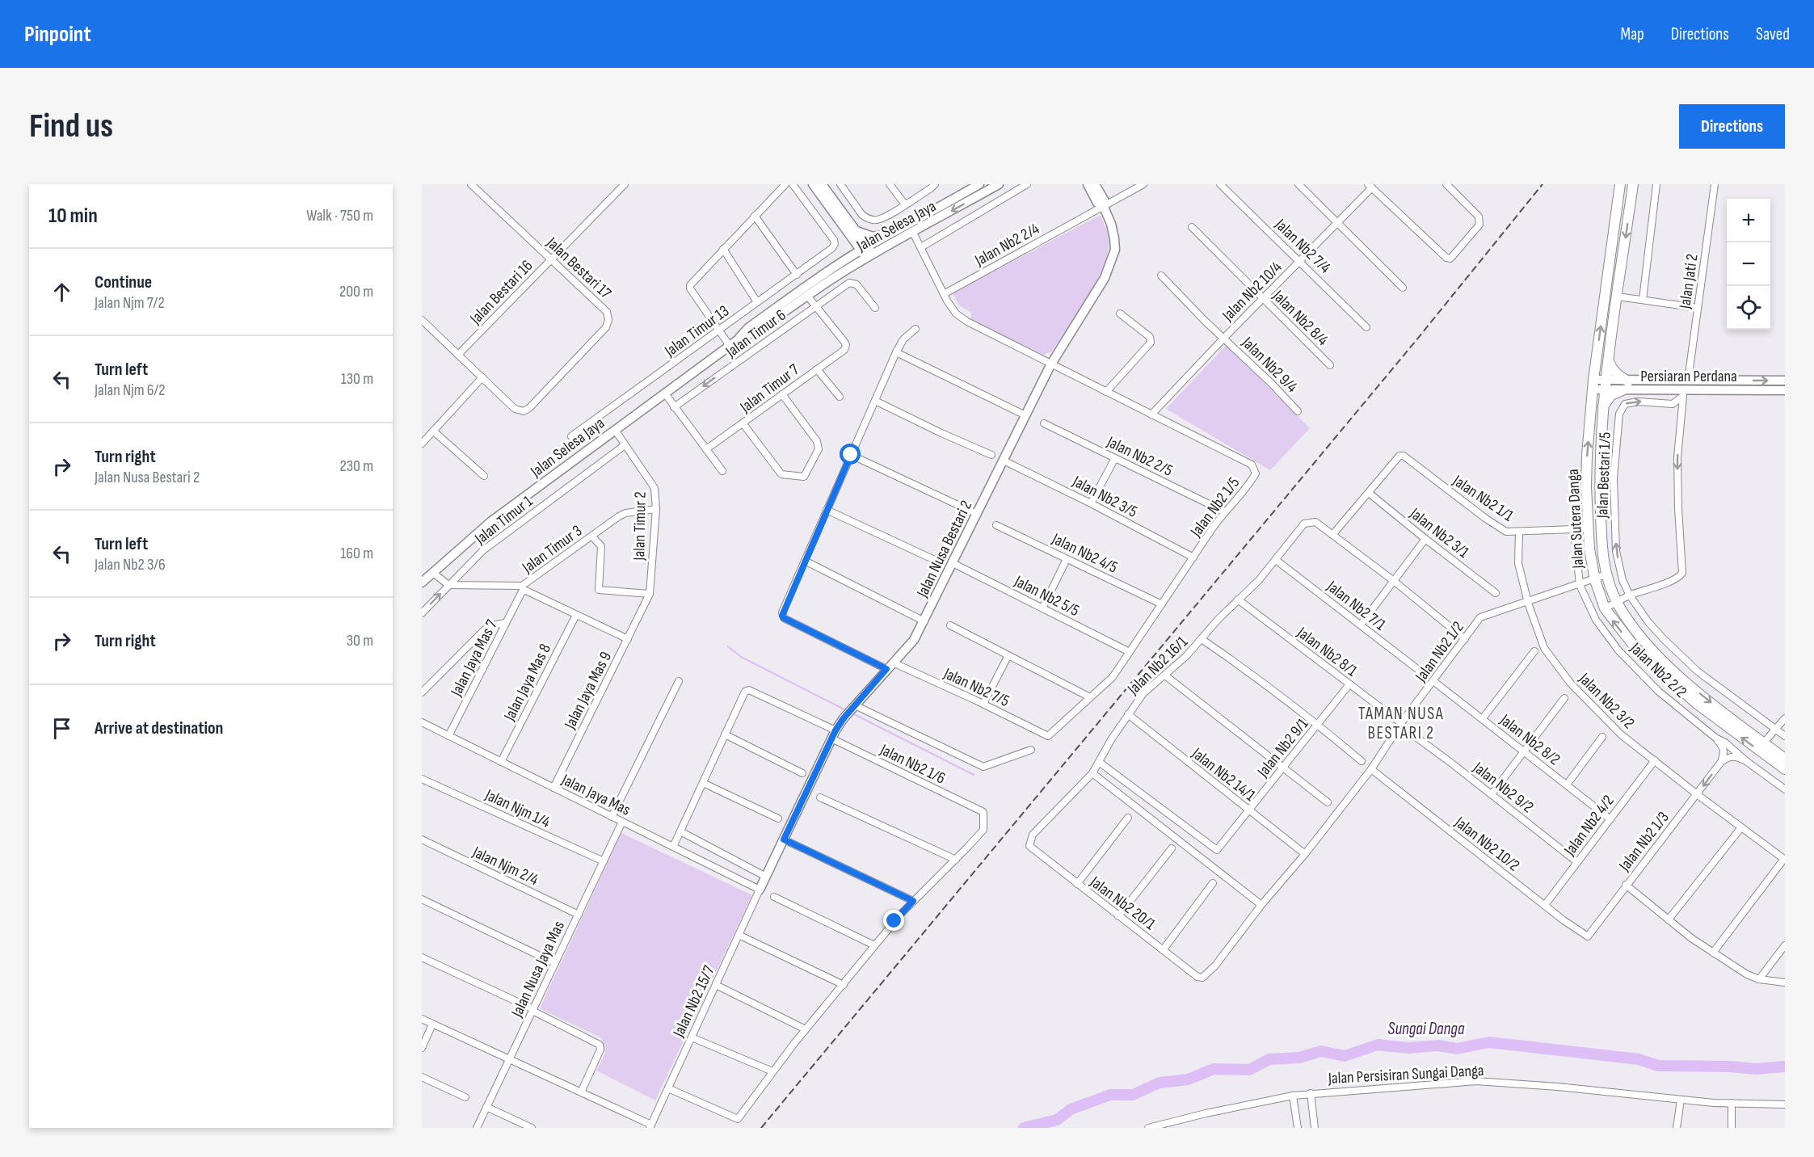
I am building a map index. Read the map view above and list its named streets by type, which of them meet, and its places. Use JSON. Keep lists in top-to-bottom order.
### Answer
{
  "streets": {
    "main road": ["Jalan Sutera Danga"],
    "street": [
      "Jalan Selesa Jaya",
      "Jalan Nb2 2/4",
      "Jalan Nb2 7/4",
      "Jalan Bestari 17",
      "Jalan Jati 2",
      "Jalan Nb2 10/4",
      "Jalan Bestari 16",
      "Jalan Nb2 8/4",
      "Jalan Timur 13",
      "Jalan Timur 6",
      "Jalan Nb2 9/4",
      "Persiaran Perdana",
      "Jalan Timur 7",
      "Jalan Nb2 2/5",
      "Jalan Bestari 1/5",
      "Jalan Nb2 3/5",
      "Jalan Nb2 1/1",
      "Jalan Nb2 1/5",
      "Jalan Timur 1",
      "Jalan Timur 2",
      "Jalan Nb2 3/1",
      "Jalan Timur 3",
      "Jalan Nusa Bestari 2",
      "Jalan Nb2 4/5",
      "Jalan Nb2 5/5",
      "Jalan Nb2 7/1",
      "Jalan Nb2 8/1",
      "Jalan Nb2 1/2",
      "Jalan Jaya Mas 7",
      "Jalan Nb2 16/1",
      "Jalan Nb2 2/2",
      "Jalan Jaya Mas 8",
      "Jalan Nb2 7/5",
      "Jalan Jaya Mas 9",
      "Jalan Nb2 3/2",
      "Jalan Nb2 8/2",
      "Jalan Nb2 9/1",
      "Jalan Nb2 1/6",
      "Jalan Nb2 14/1",
      "Jalan Nb2 9/2",
      "Jalan Jaya Mas",
      "Jalan Njm 1/4",
      "Jalan Nb2 4/2",
      "Jalan Nb2 1/3",
      "Jalan Nb2 10/2",
      "Jalan Njm 2/4",
      "Jalan Nb2 20/1",
      "Jalan Nusa Jaya Mas",
      "Jalan Nb2 15/7",
      "Jalan Persisiran Sungai Danga"
    ]
  },
  "crossings": [
    ["Jalan Selesa Jaya", "Jalan Timur 2"],
    ["Jalan Nb2 2/4", "Jalan Nb2 1/5"],
    ["Jalan Nb2 2/4", "Jalan Nusa Bestari 2"],
    ["Jalan Nb2 7/4", "Jalan Nb2 10/4"],
    ["Jalan Bestari 17", "Jalan Bestari 16"],
    ["Jalan Jati 2", "Persiaran Perdana"],
    ["Jalan Nb2 10/4", "Jalan Nb2 8/4"],
    ["Jalan Nb2 10/4", "Jalan Nb2 9/4"],
    ["Jalan Nb2 10/4", "Jalan Nb2 1/5"],
    ["Jalan Timur 6", "Jalan Timur 7"],
    ["Persiaran Perdana", "Jalan Sutera Danga"],
    ["Jalan Nb2 2/5", "Jalan Nb2 1/5"],
    ["Jalan Nb2 3/5", "Jalan Nb2 1/5"],
    ["Jalan Nb2 3/5", "Jalan Nusa Bestari 2"],
    ["Jalan Nb2 1/1", "Jalan Sutera Danga"],
    ["Jalan Nb2 1/1", "Jalan Nb2 3/1"],
    ["Jalan Nb2 1/1", "Jalan Nb2 2/2"],
    ["Jalan Nb2 1/1", "Jalan Nb2 3/2"],
    ["Jalan Nb2 1/5", "Jalan Nusa Bestari 2"],
    ["Jalan Nb2 1/5", "Jalan Nb2 4/5"],
    ["Jalan Nb2 1/5", "Jalan Nb2 5/5"],
    ["Jalan Nb2 1/5", "Jalan Nb2 7/5"],
    ["Jalan Sutera Danga", "Jalan Nb2 1/2"],
    ["Jalan Timur 1", "Jalan Timur 2"],
    ["Jalan Timur 1", "Jalan Timur 3"],
    ["Jalan Timur 2", "Jalan Timur 3"],
    ["Jalan Timur 2", "Jalan Jaya Mas 9"],
    ["Jalan Nusa Bestari 2", "Jalan Nb2 5/5"],
    ["Jalan Nusa Bestari 2", "Jalan Nb2 7/5"],
    ["Jalan Nusa Bestari 2", "Jalan Nb2 1/6"],
    ["Jalan Nusa Bestari 2", "Jalan Jaya Mas"],
    ["Jalan Nusa Bestari 2", "Jalan Nb2 15/7"],
    ["Jalan Nb2 7/1", "Jalan Nb2 16/1"],
    ["Jalan Nb2 8/1", "Jalan Nb2 1/2"],
    ["Jalan Nb2 8/1", "Jalan Nb2 16/1"],
    ["Jalan Nb2 8/1", "Jalan Nb2 9/1"],
    ["Jalan Nb2 1/2", "Jalan Nb2 2/2"],
    ["Jalan Nb2 1/2", "Jalan Nb2 3/2"],
    ["Jalan Nb2 1/2", "Jalan Nb2 8/2"],
    ["Jalan Nb2 1/2", "Jalan Nb2 14/1"],
    ["Jalan Nb2 1/2", "Jalan Nb2 10/2"],
    ["Jalan Nb2 1/2", "Jalan Nb2 20/1"],
    ["Jalan Jaya Mas 7", "Jalan Jaya Mas 8"],
    ["Jalan Jaya Mas 7", "Jalan Jaya Mas"],
    ["Jalan Nb2 16/1", "Jalan Nb2 9/1"],
    ["Jalan Nb2 16/1", "Jalan Nb2 14/1"],
    ["Jalan Nb2 16/1", "Jalan Nb2 20/1"],
    ["Jalan Jaya Mas 8", "Jalan Jaya Mas"],
    ["Jalan Jaya Mas 9", "Jalan Jaya Mas"],
    ["Jalan Nb2 3/2", "Jalan Nb2 4/2"],
    ["Jalan Nb2 3/2", "Jalan Nb2 1/3"],
    ["Jalan Nb2 8/2", "Jalan Nb2 4/2"],
    ["Jalan Nb2 9/1", "Jalan Nb2 14/1"],
    ["Jalan Nb2 9/2", "Jalan Nb2 4/2"],
    ["Jalan Jaya Mas", "Jalan Nusa Jaya Mas"],
    ["Jalan Jaya Mas", "Jalan Nb2 15/7"],
    ["Jalan Njm 1/4", "Jalan Nusa Jaya Mas"],
    ["Jalan Nb2 4/2", "Jalan Nb2 10/2"],
    ["Jalan Nb2 1/3", "Jalan Nb2 10/2"],
    ["Jalan Njm 2/4", "Jalan Nusa Jaya Mas"]
  ],
  "one_way": ["Jalan Timur 6", "Jalan Bestari 1/5"],
  "districts": ["TAMAN NUSA BESTARI 2"],
  "water": ["Sungai Danga"],
  "page": {
    "header": "Pinpoint",
    "nav": ["Map", "Directions", "Saved"],
    "buttons": "Directions",
    "title": "Find us",
    "heading": ["10 min", "Walk · 750 m"],
    "map_buttons": ["+", "−"],
    "list": [
      ["Continue", "Jalan Njm 7/2", "200 m"],
      ["Turn left", "Jalan Njm 6/2", "130 m"],
      ["Turn right", "Jalan Nusa Bestari 2", "230 m"],
      ["Turn left", "Jalan Nb2 3/6", "160 m"],
      ["Turn right", "30 m"],
      "Arrive at destination"
    ]
  }
}
